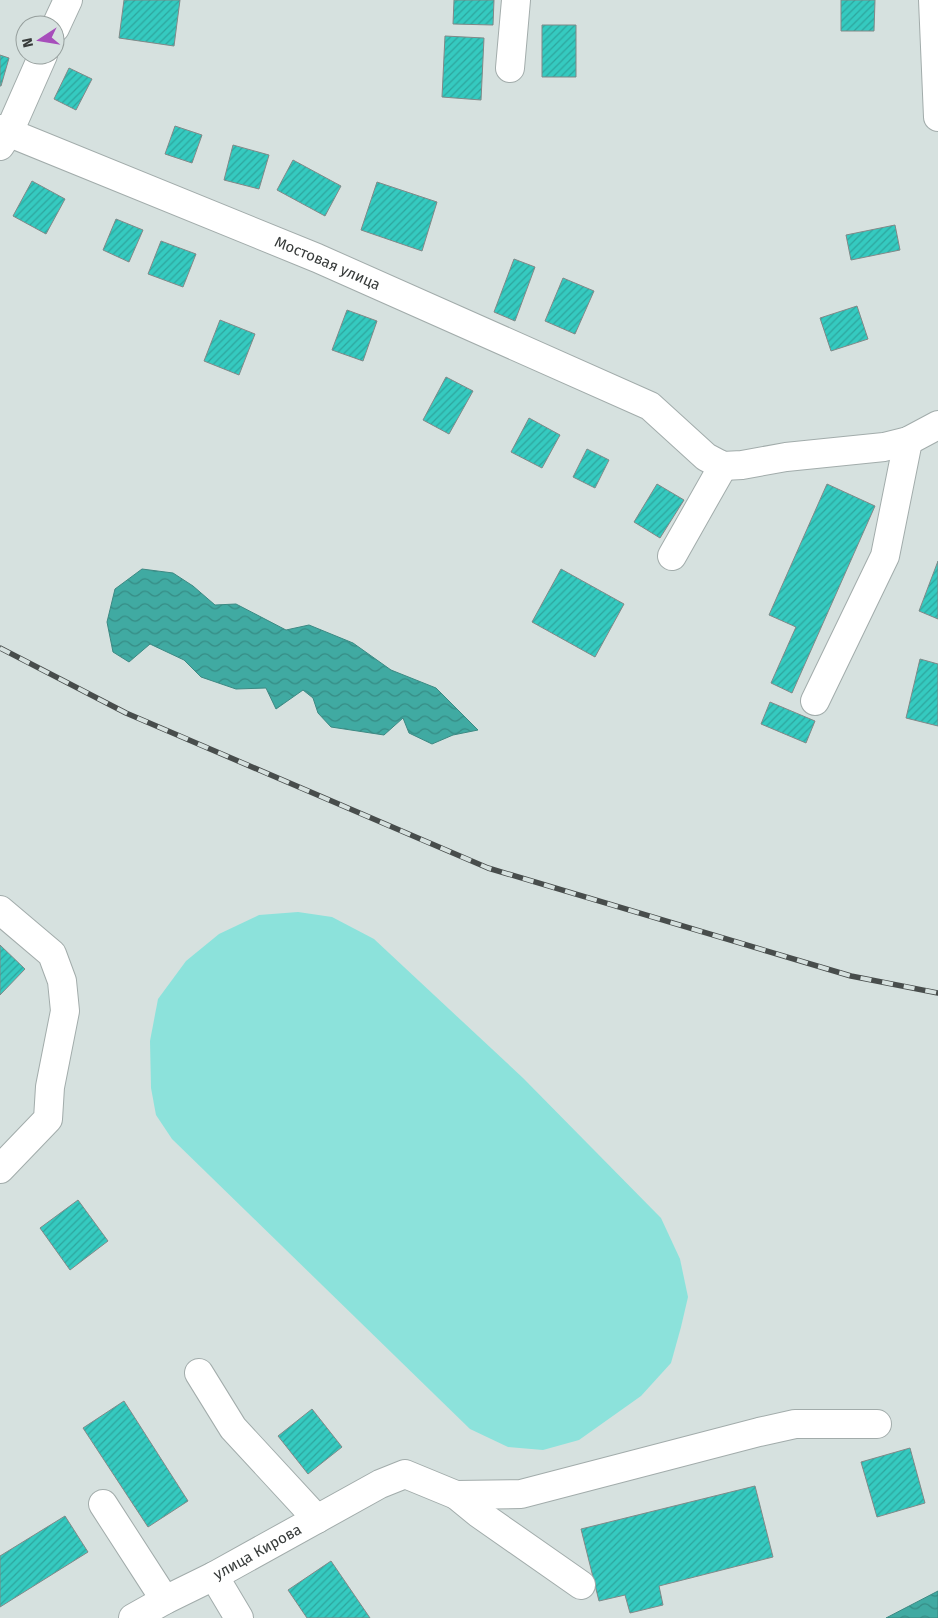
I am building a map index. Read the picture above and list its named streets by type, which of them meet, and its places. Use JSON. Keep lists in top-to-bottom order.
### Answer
{
  "streets": {
    "street": ["Мостовая улица", "улица Кирова"]
  },
  "north": "left"
}
